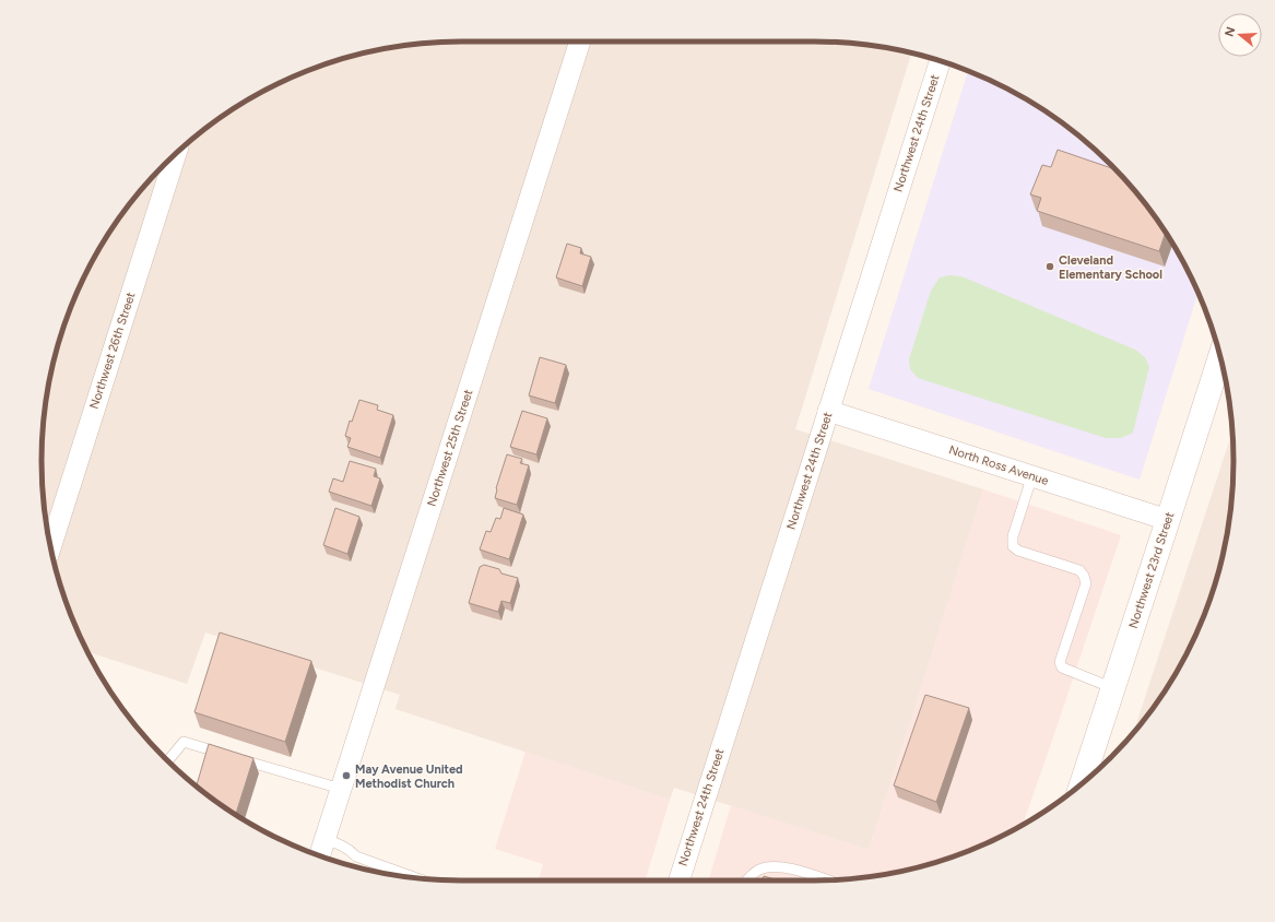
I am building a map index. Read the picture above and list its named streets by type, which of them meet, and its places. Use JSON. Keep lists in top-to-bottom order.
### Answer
{
  "streets": {
    "main road": ["Northwest 23rd Street"],
    "street": [
      "Northwest 24th Street",
      "Northwest 26th Street",
      "Northwest 25th Street",
      "North Ross Avenue"
    ]
  },
  "crossings": [
    ["Northwest 24th Street", "North Ross Avenue"],
    ["North Ross Avenue", "Northwest 23rd Street"]
  ],
  "places": ["Cleveland Elementary School", "May Avenue United Methodist Church"],
  "north": "left"
}
